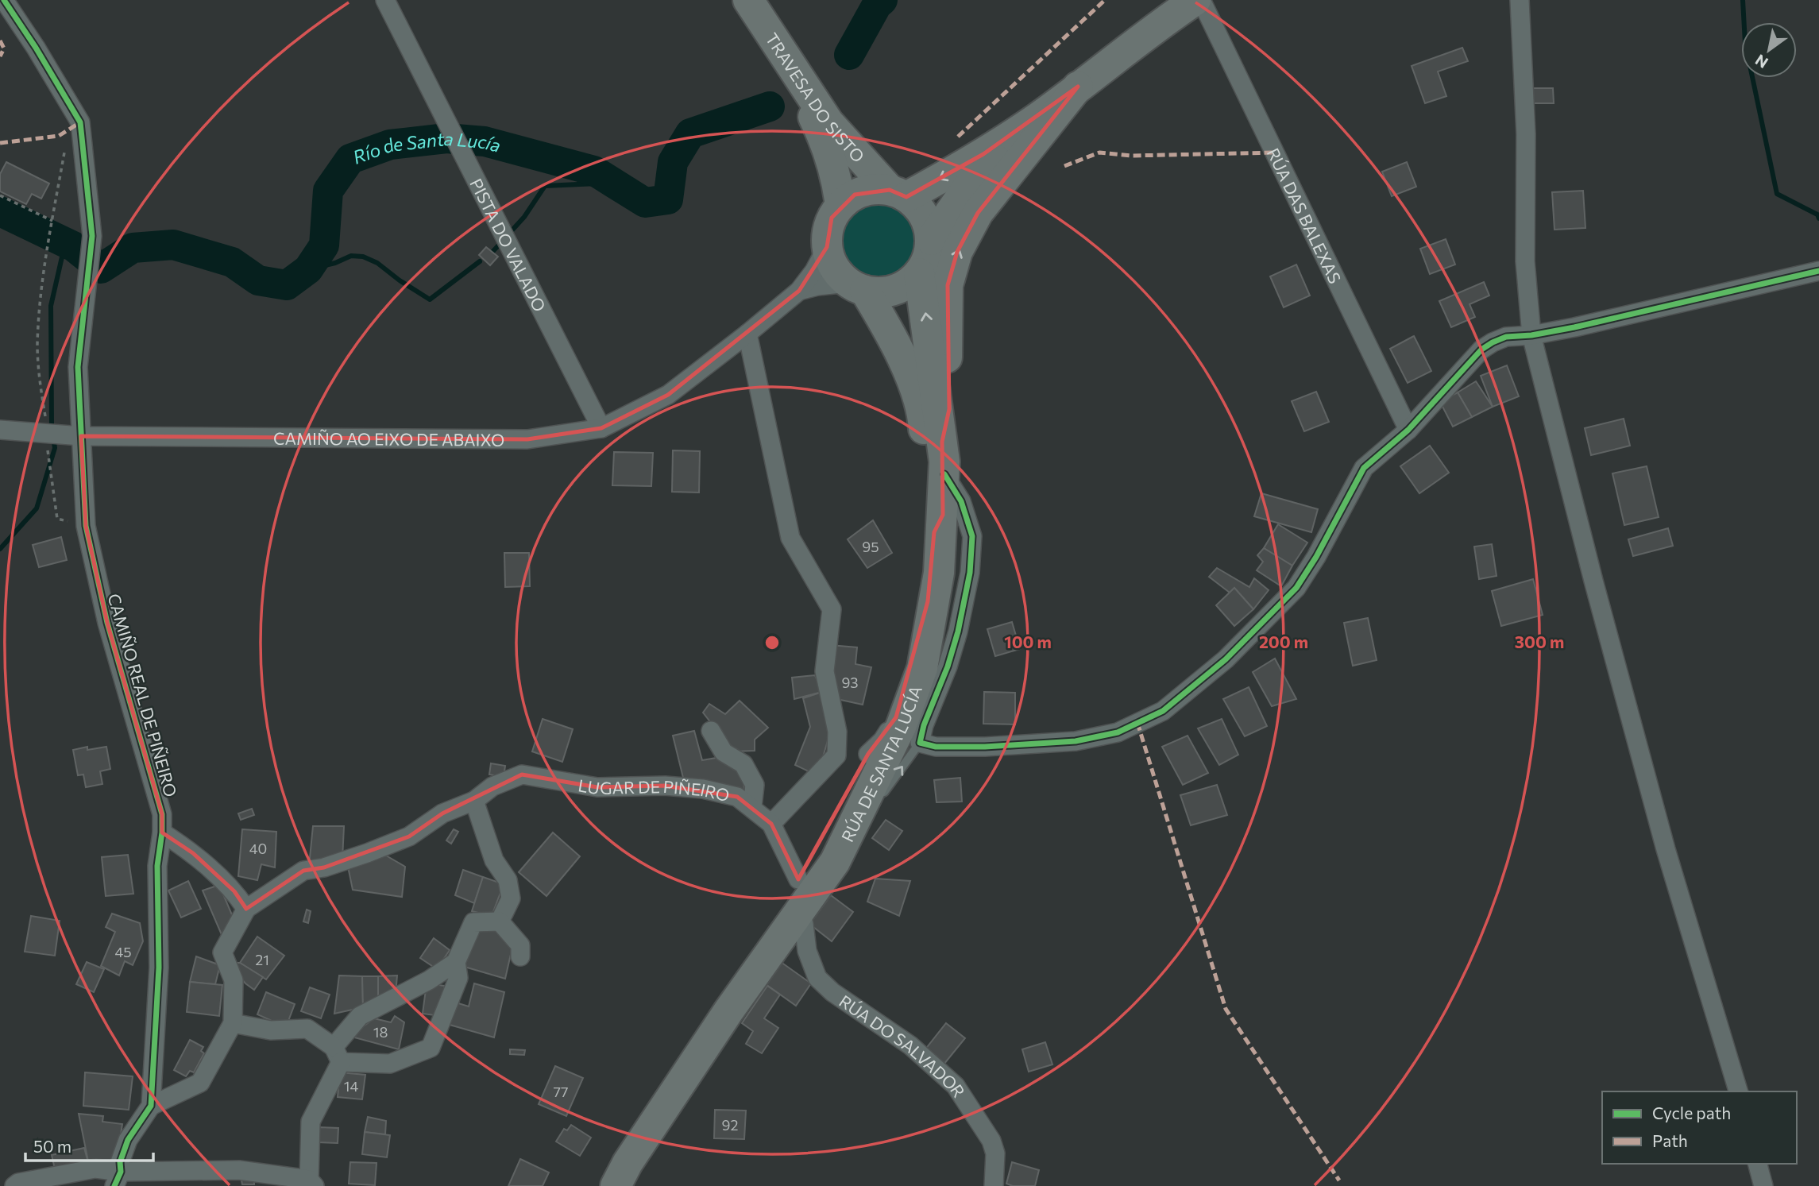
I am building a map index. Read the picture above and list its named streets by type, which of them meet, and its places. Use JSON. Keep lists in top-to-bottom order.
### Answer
{
  "streets": {
    "highway": ["TRAVESA DO SISTO", "RÚA DE SANTA LUCÍA"],
    "street": [
      "RÚA DAS BALEXAS",
      "PISTA DO VALADO",
      "CAMIÑO AO EIXO DE ABAIXO",
      "CAMIÑO REAL DE PIÑEIRO",
      "LUGAR DE PIÑEIRO",
      "RÚA DO SALVADOR"
    ]
  },
  "crossings": [
    ["TRAVESA DO SISTO", "RÚA DE SANTA LUCÍA"],
    ["PISTA DO VALADO", "CAMIÑO AO EIXO DE ABAIXO"],
    ["CAMIÑO AO EIXO DE ABAIXO", "CAMIÑO REAL DE PIÑEIRO"],
    ["CAMIÑO REAL DE PIÑEIRO", "LUGAR DE PIÑEIRO"],
    ["RÚA DE SANTA LUCÍA", "LUGAR DE PIÑEIRO"],
    ["RÚA DE SANTA LUCÍA", "RÚA DO SALVADOR"]
  ],
  "water": ["Río de Santa Lucía"],
  "house_numbers": [
    "95",
    "93",
    "40",
    "45",
    "21",
    "18",
    "14",
    "77",
    "92"
  ],
  "legend": ["Cycle path", "Path"],
  "scale_bar": "50 m",
  "north": "bottom left",
  "rings": ["100 m", "200 m", "300 m"]
}
